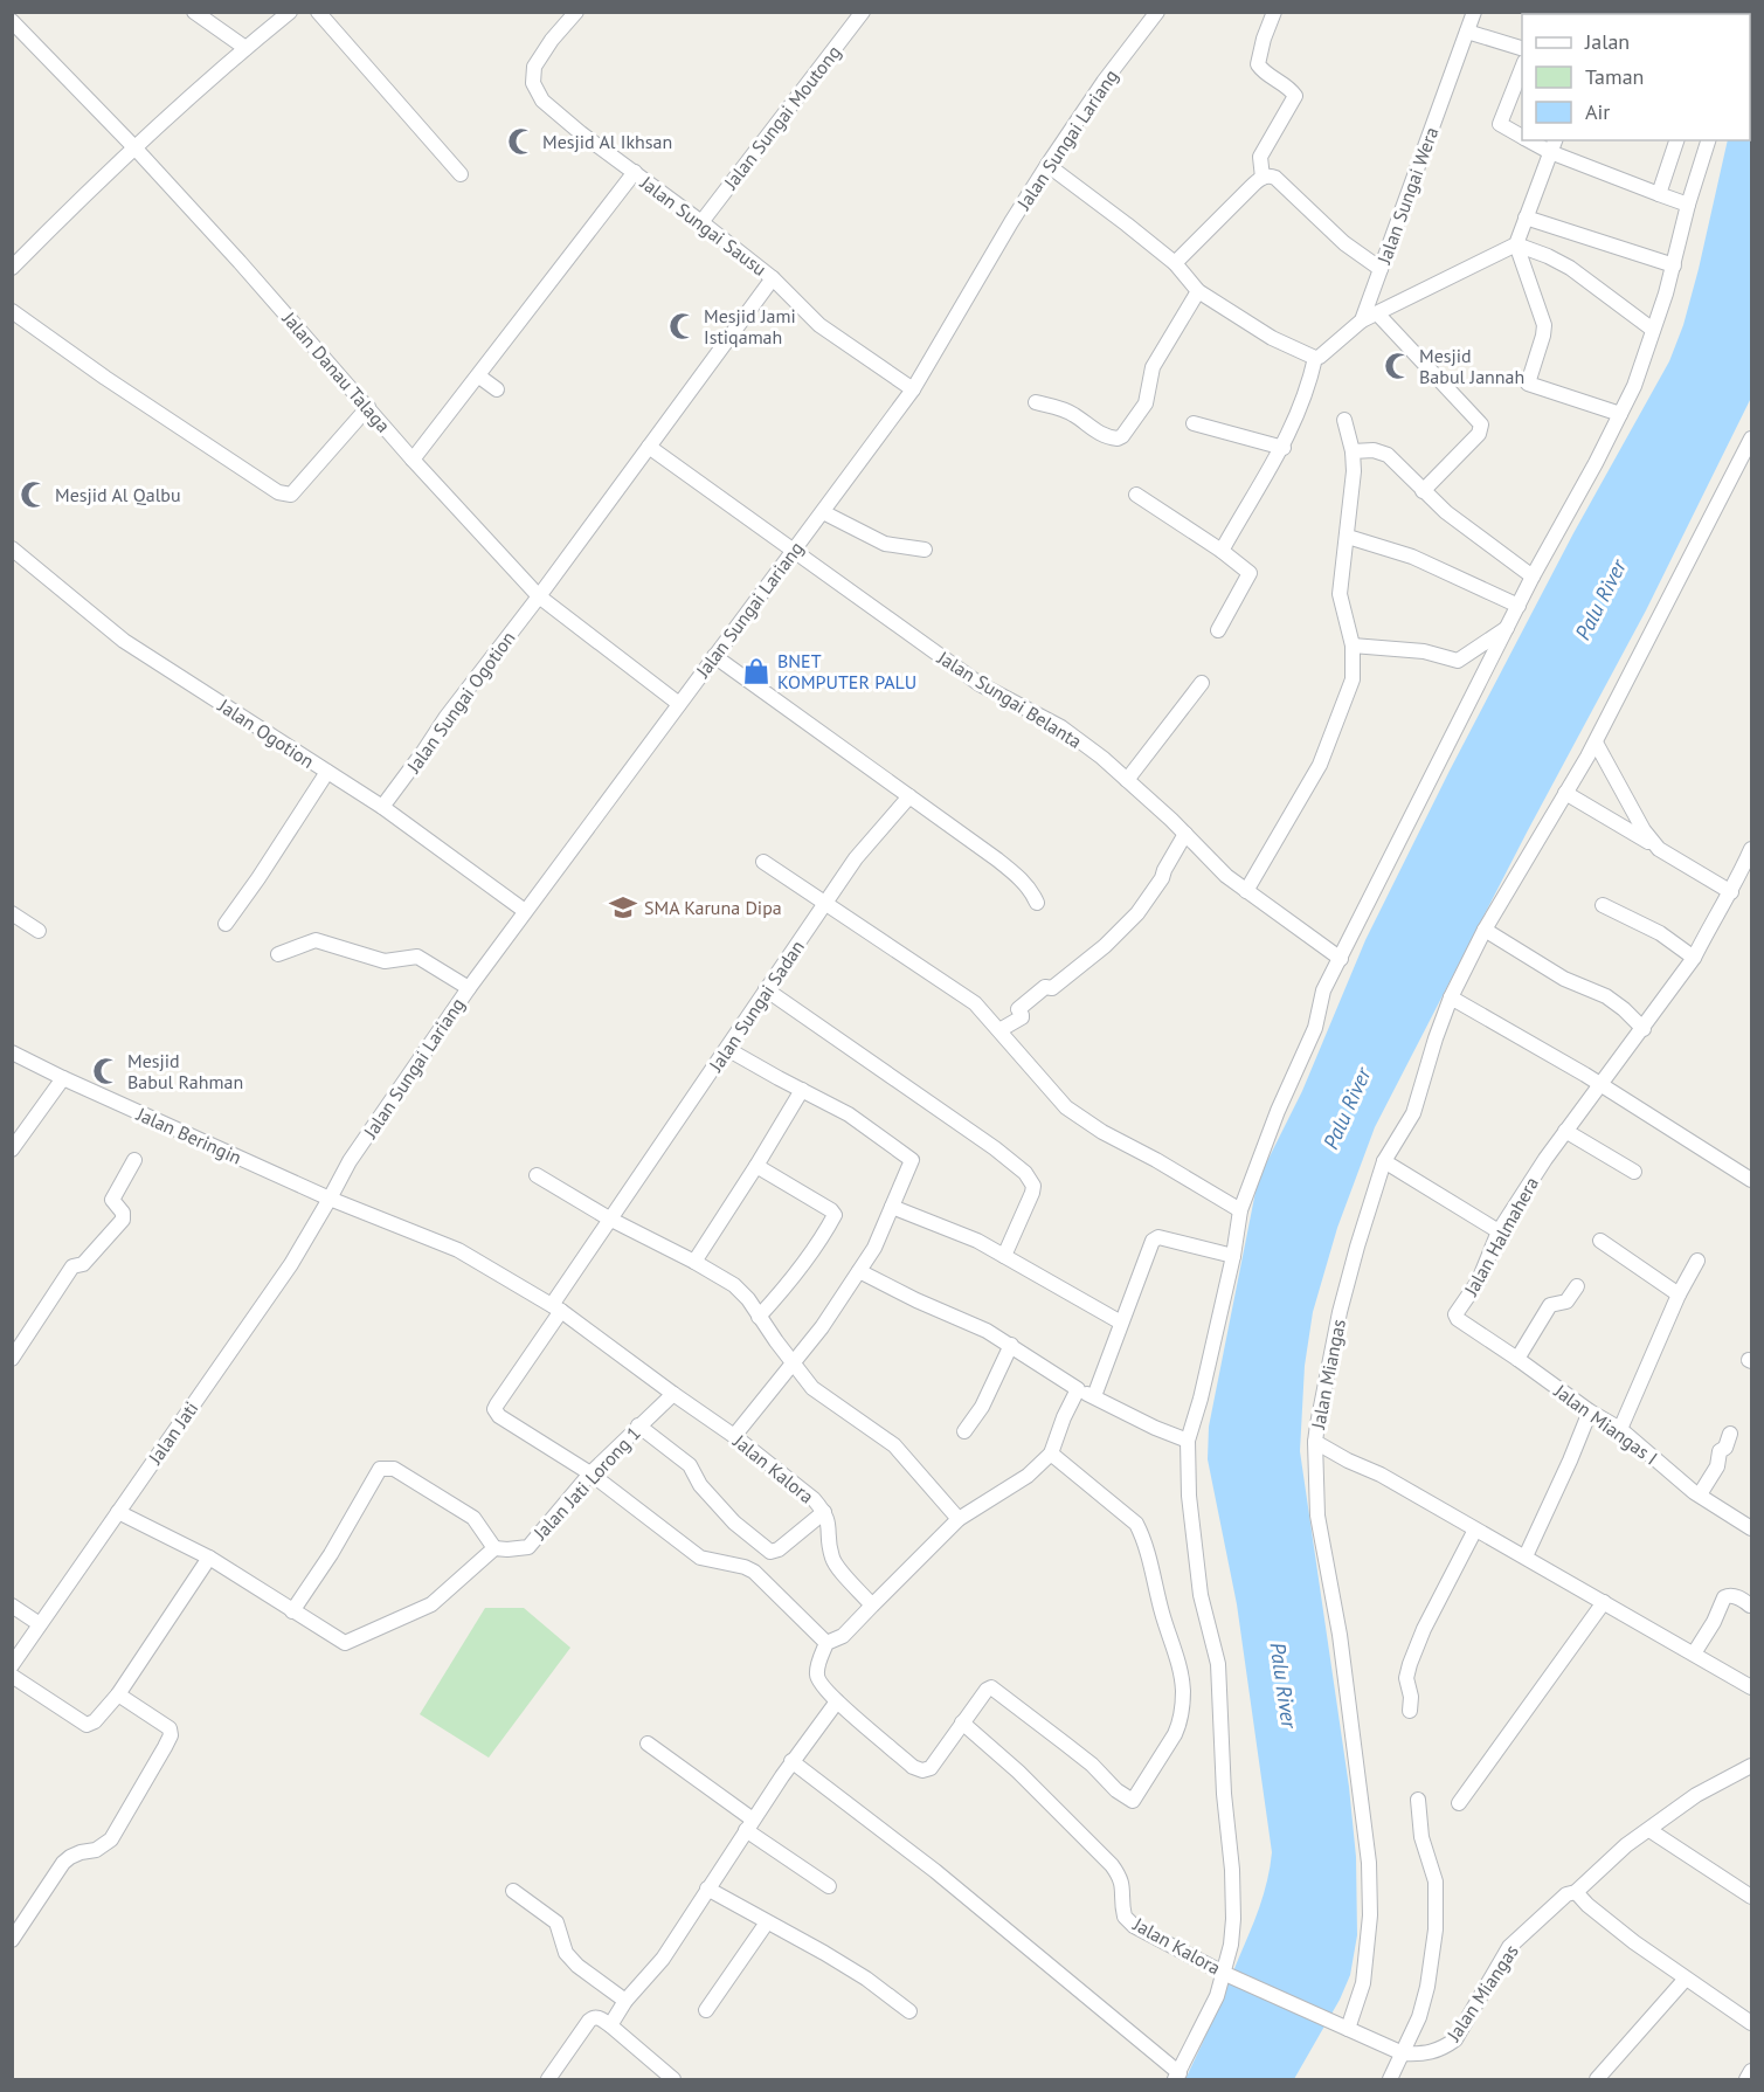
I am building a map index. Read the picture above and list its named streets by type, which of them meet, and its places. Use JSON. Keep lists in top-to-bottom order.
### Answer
{
  "streets": {
    "street": [
      "Jalan Sungai Moutong",
      "Jalan Sungai Lariang",
      "Jalan Sungai Wera",
      "Jalan Sungai Sausu",
      "Jalan Danau Talaga",
      "Jalan Sungai Belanta",
      "Jalan Sungai Ogotion",
      "Jalan Ogotion",
      "Jalan Sungai Sadan",
      "Jalan Beringin",
      "Jalan Halmahera",
      "Jalan Miangas",
      "Jalan Miangas I",
      "Jalan Jati",
      "Jalan Kalora",
      "Jalan Jati Lorong 1"
    ]
  },
  "crossings": [
    ["Jalan Sungai Moutong", "Jalan Sungai Sausu"],
    ["Jalan Sungai Lariang", "Jalan Sungai Sausu"],
    ["Jalan Sungai Lariang", "Jalan Danau Talaga"],
    ["Jalan Sungai Lariang", "Jalan Sungai Belanta"],
    ["Jalan Sungai Lariang", "Jalan Ogotion"],
    ["Jalan Sungai Lariang", "Jalan Beringin"],
    ["Jalan Sungai Lariang", "Jalan Jati"],
    ["Jalan Sungai Lariang", "Jalan Kalora"],
    ["Jalan Sungai Sausu", "Jalan Sungai Ogotion"],
    ["Jalan Danau Talaga", "Jalan Sungai Ogotion"],
    ["Jalan Sungai Belanta", "Jalan Sungai Ogotion"],
    ["Jalan Sungai Ogotion", "Jalan Ogotion"],
    ["Jalan Sungai Sadan", "Jalan Kalora"],
    ["Jalan Sungai Sadan", "Jalan Jati Lorong 1"],
    ["Jalan Beringin", "Jalan Jati"],
    ["Jalan Beringin", "Jalan Kalora"],
    ["Jalan Halmahera", "Jalan Miangas I"],
    ["Jalan Miangas", "Jalan Kalora"],
    ["Jalan Jati", "Jalan Kalora"],
    ["Jalan Kalora", "Jalan Jati Lorong 1"]
  ],
  "water": ["Palu River"],
  "places": {
    "mosque": [
      "Mesjid Al Ikhsan",
      "Mesjid Jami Istiqamah",
      "Mesjid Babul Jannah",
      "Mesjid Al Qalbu",
      "Mesjid Babul Rahman"
    ],
    "shop": ["BNET KOMPUTER PALU"],
    "school or university": ["SMA Karuna Dipa"]
  },
  "legend": ["Jalan", "Taman", "Air"]
}
